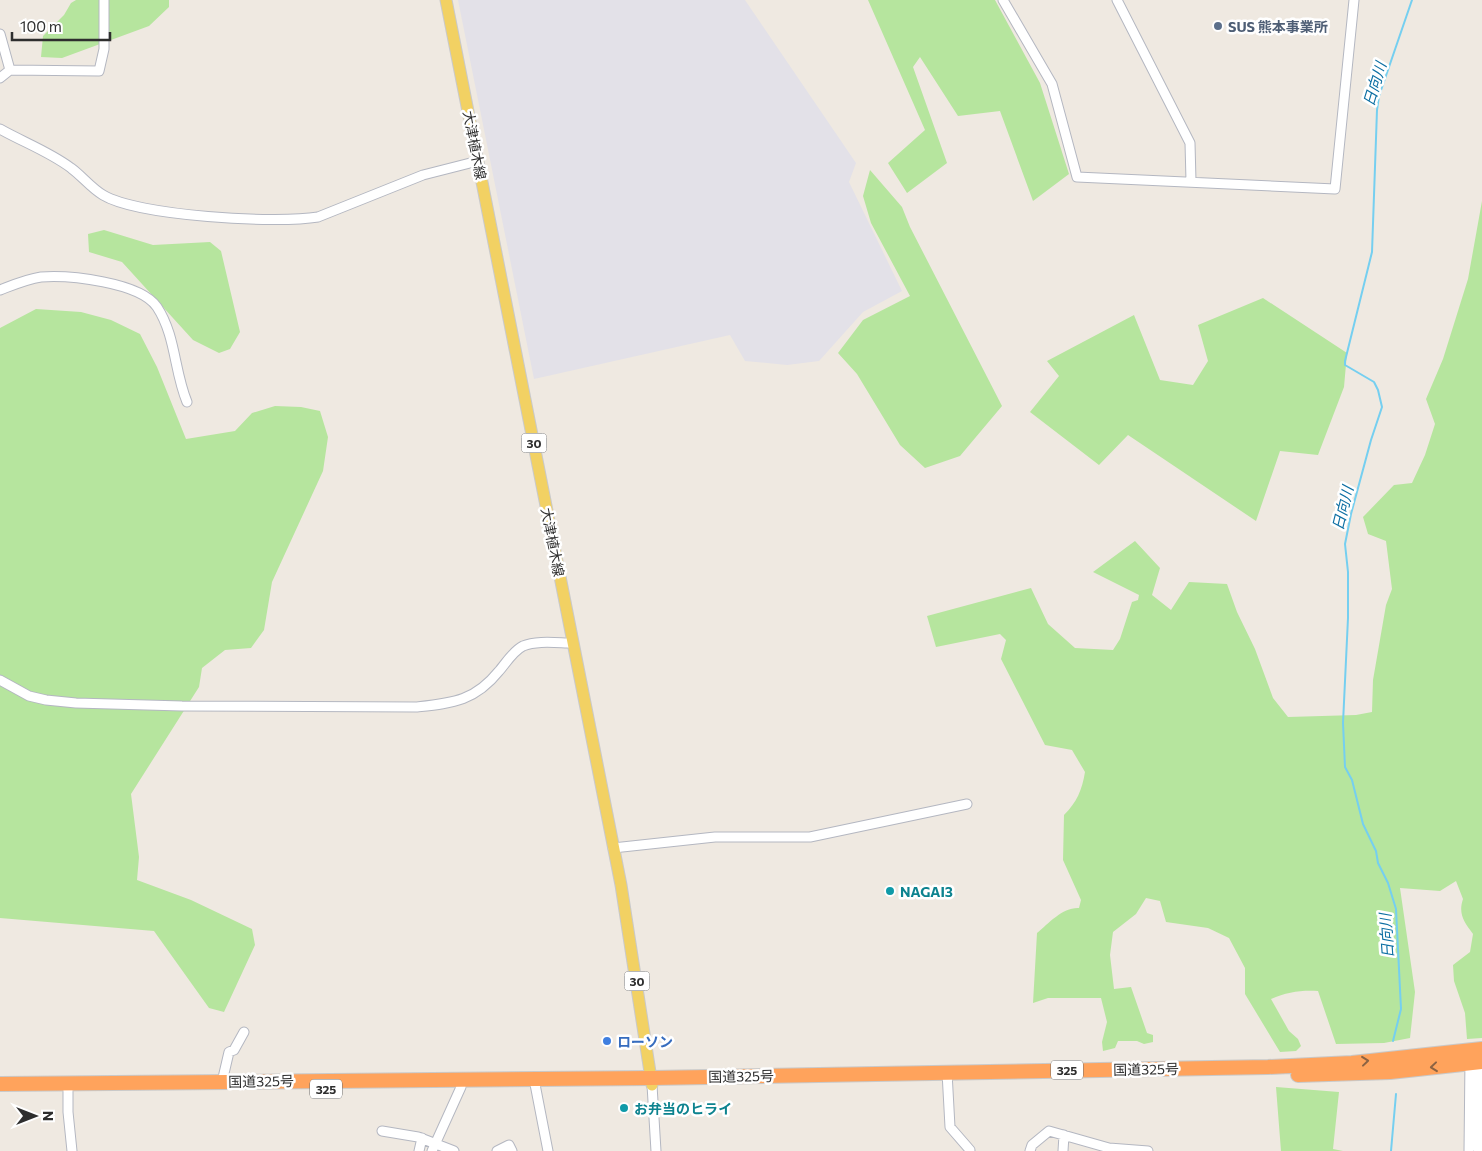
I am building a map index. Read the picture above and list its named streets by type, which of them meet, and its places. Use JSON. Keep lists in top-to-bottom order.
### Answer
{
  "streets": {
    "highway": ["国道325号", "325"],
    "main road": ["大津植木線", "30"]
  },
  "crossings": [
    ["大津植木線", "国道325号"]
  ],
  "water": ["日向川"],
  "places": [
    "SUS 熊本事業所",
    "NAGAI3",
    "ローソン",
    "お弁当のヒライ"
  ],
  "scale_bar": "100 m",
  "north": "right"
}
